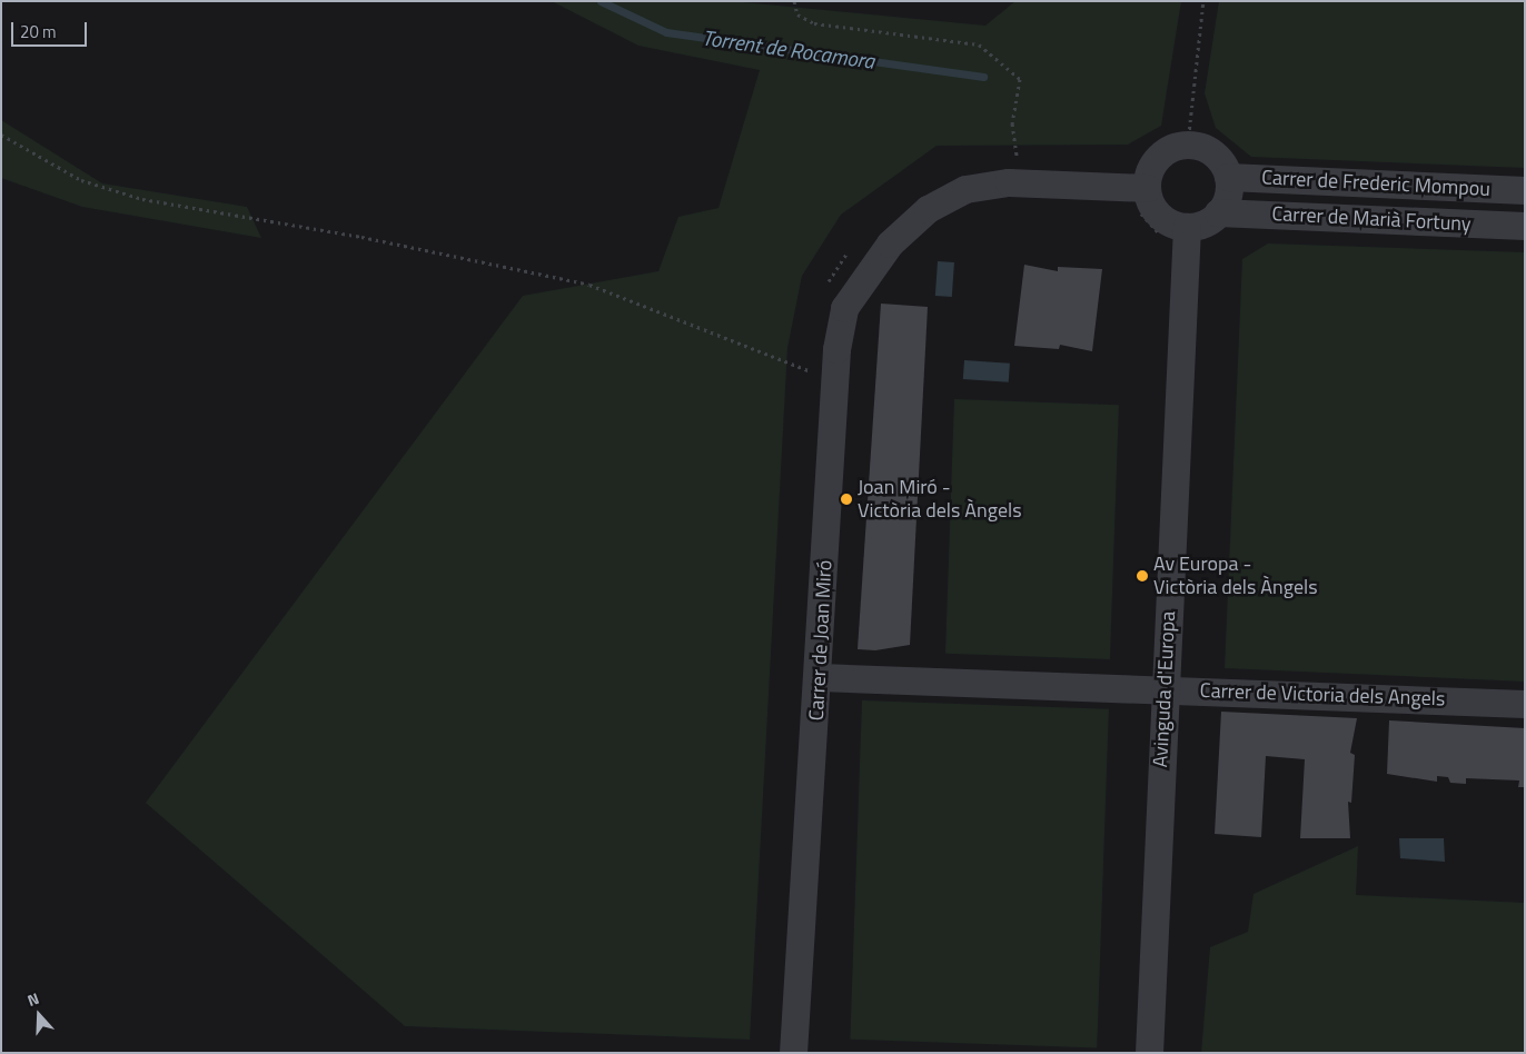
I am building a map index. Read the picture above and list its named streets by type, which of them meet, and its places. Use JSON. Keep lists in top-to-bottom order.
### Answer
{
  "streets": {
    "street": [
      "Carrer de Frederic Mompou",
      "Carrer de Marià Fortuny",
      "Carrer de Joan Miró",
      "Avinguda d'Europa",
      "Carrer de Victoria dels Angels"
    ]
  },
  "crossings": [
    ["Carrer de Joan Miró", "Carrer de Victoria dels Angels"],
    ["Avinguda d'Europa", "Carrer de Victoria dels Angels"]
  ],
  "water": ["Torrent de Rocamora"],
  "places": ["Joan Miró - Victòria dels Àngels", "Av Europa - Victòria dels Àngels"],
  "scale_bar": "20 m",
  "north": "top"
}
